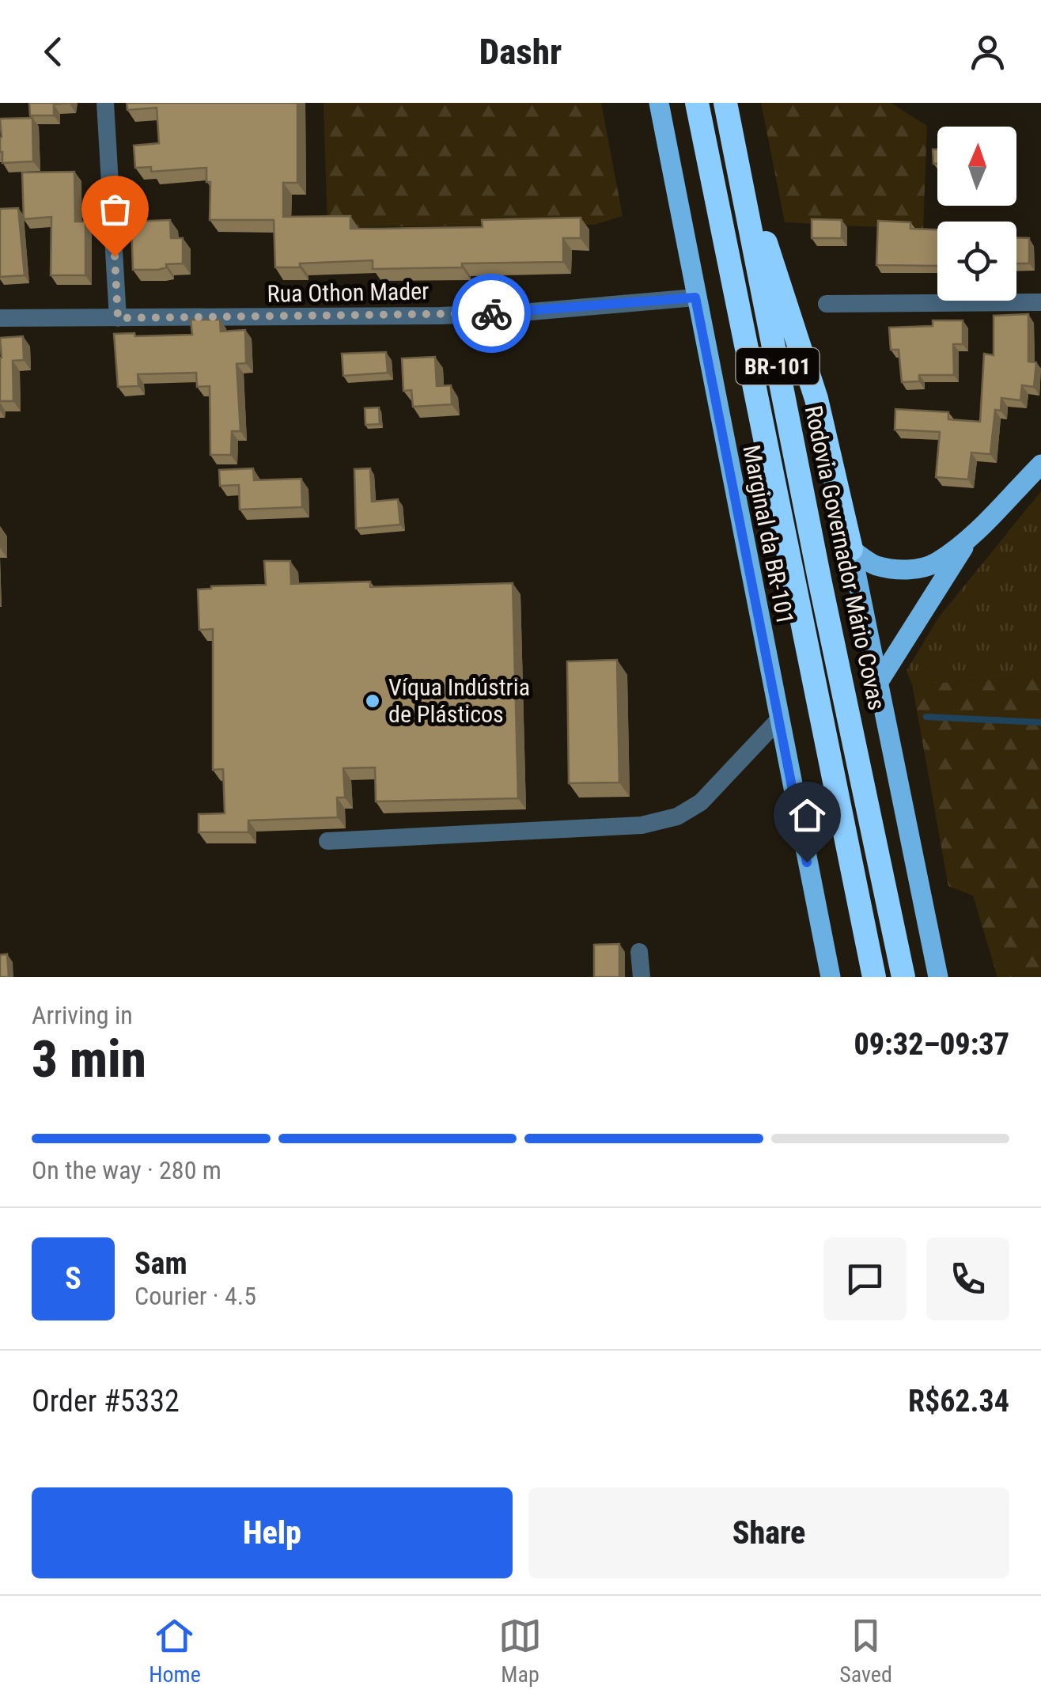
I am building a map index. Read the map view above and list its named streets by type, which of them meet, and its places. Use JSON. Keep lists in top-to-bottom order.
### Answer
{
  "streets": {
    "highway": ["BR-101", "Rodovia Governador Mário Covas"],
    "main road": ["Marginal da BR-101"],
    "street": ["Rua Othon Mader"]
  },
  "crossings": [
    ["Rua Othon Mader", "Marginal da BR-101"]
  ],
  "places": ["Víqua Indústria de Plásticos"],
  "north": "top",
  "page": {
    "header": "Dashr",
    "heading": ["3 min", "Arriving in", "09:32–09:37"],
    "panel": [
      "Sam",
      "Courier · 4.5",
      "Order #5332",
      "R$62.34"
    ],
    "bar": "On the way · 280 m",
    "round": "S",
    "buttons": ["Help", "Share"],
    "tabs": ["Home", "Map", "Saved"]
  }
}
